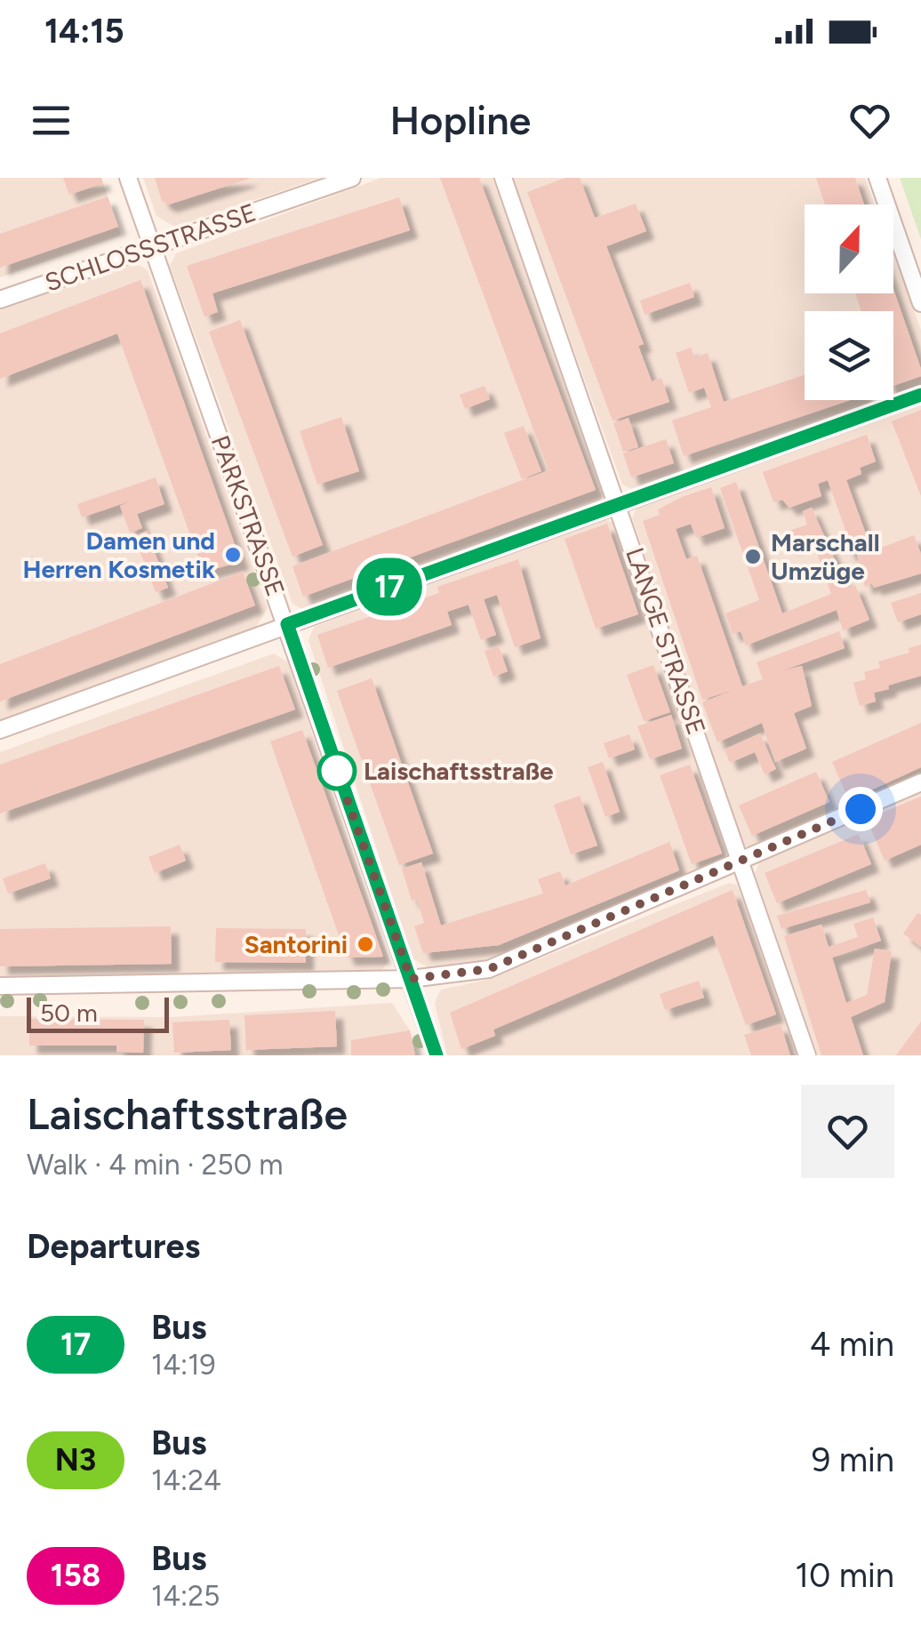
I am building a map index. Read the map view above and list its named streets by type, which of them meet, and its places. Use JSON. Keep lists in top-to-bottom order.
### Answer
{
  "streets": {
    "street": ["SCHLOSSSTRASSE", "PARKSTRASSE", "LANGE STRASSE"]
  },
  "crossings": [
    ["SCHLOSSSTRASSE", "PARKSTRASSE"]
  ],
  "places": [
    "Damen und Herren Kosmetik",
    "Marschall Umzüge",
    "Laischaftsstraße",
    "Santorini"
  ],
  "lines": ["bus line 17"],
  "scale_bar": "50 m",
  "north": "top",
  "page": {
    "status": "14:15",
    "header": "Hopline",
    "on_map": "17",
    "scale": "50 m",
    "heading": [
      ["Laischaftsstraße", "Walk · 4 min · 250 m"],
      "Departures"
    ],
    "list": [
      {
        "mark": "17",
        "name": "Bus",
        "note": "14:19",
        "value": "4 min"
      },
      {
        "mark": "N3",
        "name": "Bus",
        "note": "14:24",
        "value": "9 min"
      },
      {
        "mark": "158",
        "name": "Bus",
        "note": "14:25",
        "value": "10 min"
      }
    ]
  }
}
